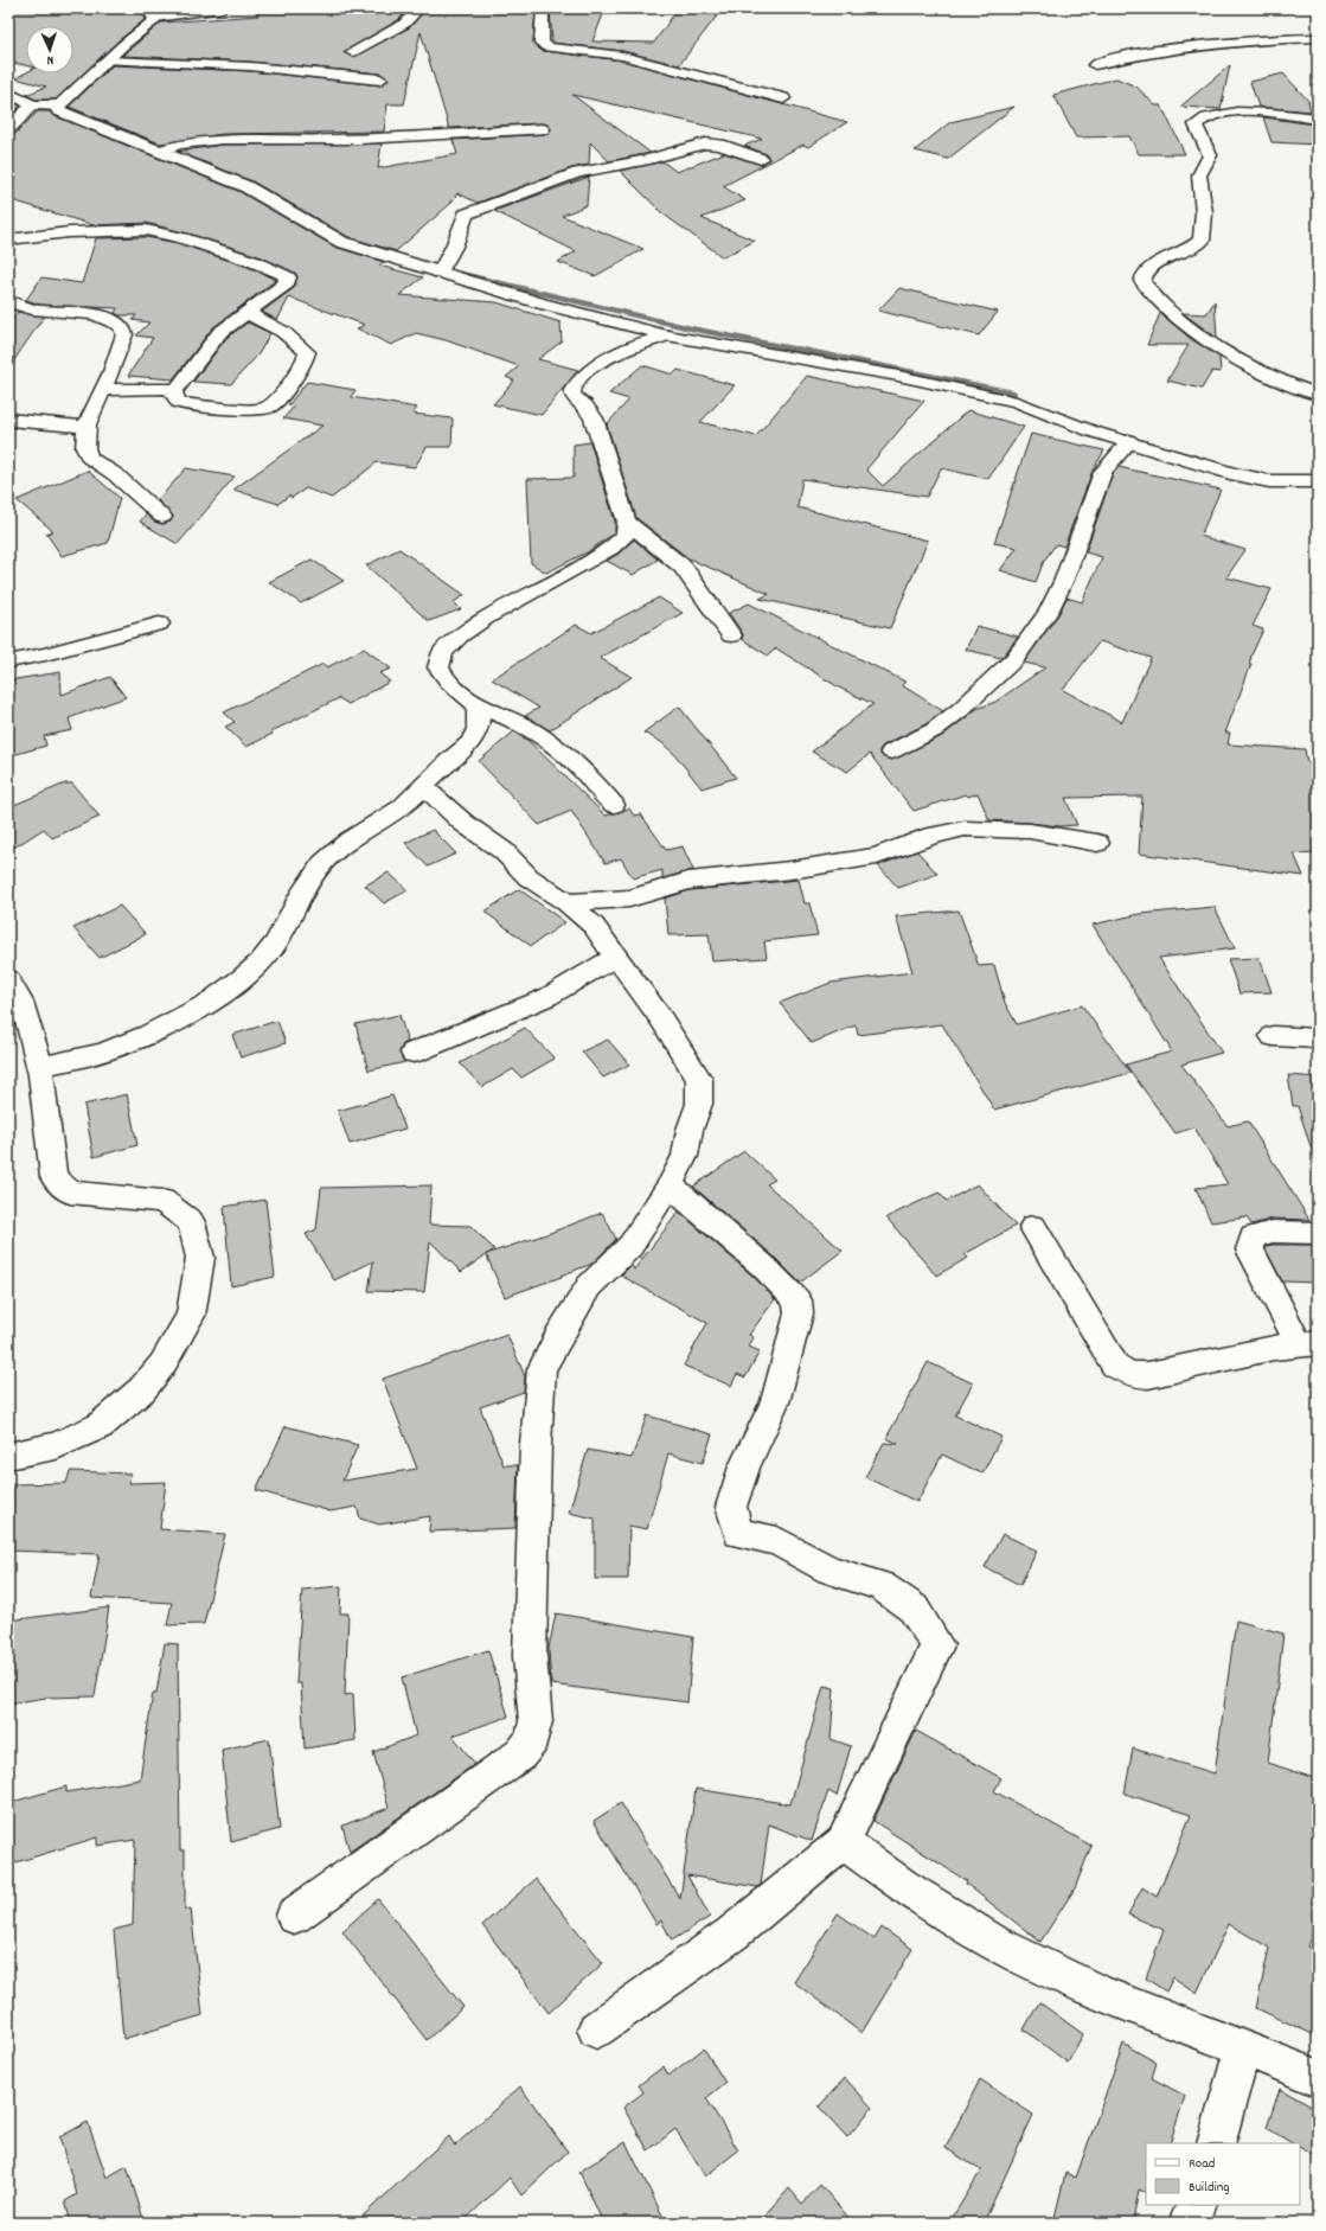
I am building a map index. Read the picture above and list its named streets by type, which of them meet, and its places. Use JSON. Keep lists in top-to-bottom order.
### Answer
{
  "legend": ["Road", "Building"],
  "north": "bottom"
}
